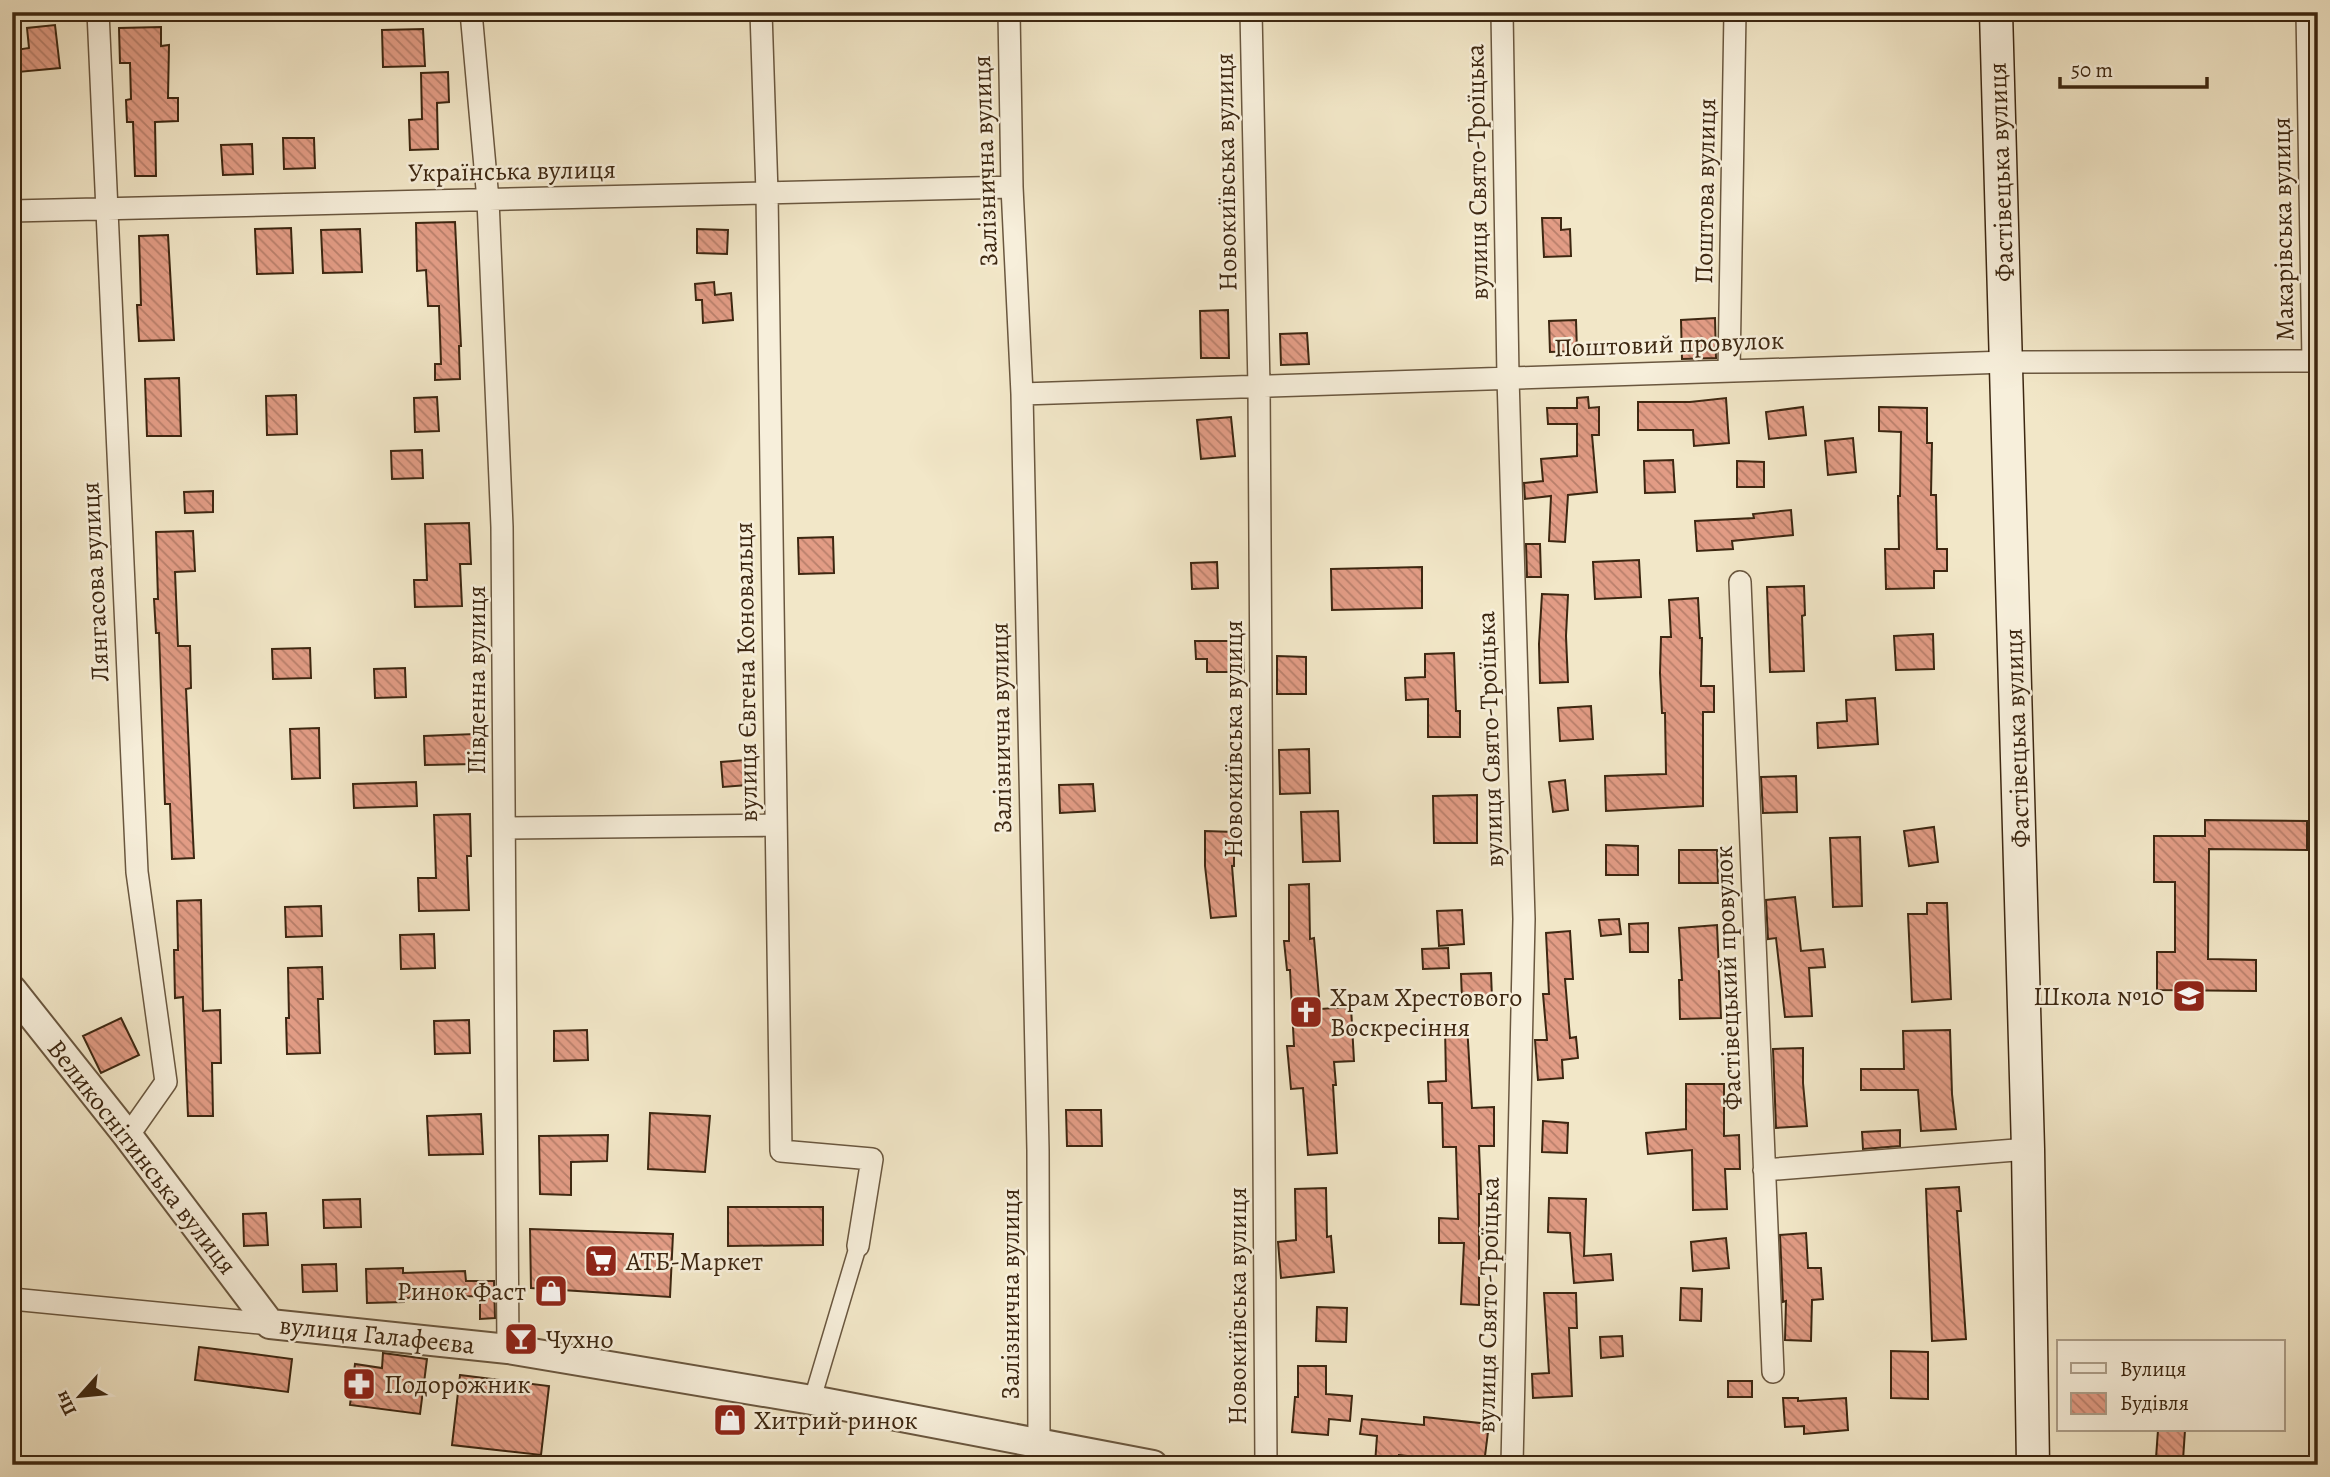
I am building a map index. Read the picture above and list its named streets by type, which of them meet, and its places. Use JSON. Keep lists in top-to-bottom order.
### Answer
{
  "streets": {
    "main road": ["Фастівецька вулиця"],
    "street": [
      "Залізнична вулиця",
      "Українська вулиця",
      "Новокиївська вулиця",
      "вулиця Свято-Троїцька",
      "Поштова вулиця",
      "Макарівська вулиця",
      "Поштовий провулок",
      "Лянгасова вулиця",
      "вулиця Євгена Коновальця",
      "Південна вулиця",
      "Фастівецький провулок",
      "Великоснітинська вулиця",
      "вулиця Галафеєва"
    ]
  },
  "crossings": [
    ["Залізнична вулиця", "Українська вулиця"],
    ["Залізнична вулиця", "Поштовий провулок"],
    ["Залізнична вулиця", "вулиця Галафеєва"],
    ["Українська вулиця", "Лянгасова вулиця"],
    ["Українська вулиця", "вулиця Євгена Коновальця"],
    ["Українська вулиця", "Південна вулиця"],
    ["Новокиївська вулиця", "Поштовий провулок"],
    ["вулиця Свято-Троїцька", "Поштовий провулок"],
    ["Фастівецька вулиця", "Поштовий провулок"],
    ["Поштова вулиця", "Поштовий провулок"],
    ["Макарівська вулиця", "Поштовий провулок"],
    ["Лянгасова вулиця", "Великоснітинська вулиця"],
    ["Південна вулиця", "вулиця Галафеєва"],
    ["Великоснітинська вулиця", "вулиця Галафеєва"]
  ],
  "places": {
    "school or university": ["Школа №10"],
    "church": ["Храм Хрестового Воскресіння"],
    "supermarket": ["АТБ-Маркет"],
    "shop": ["Ринок Фаст", "Хитрий ринок"],
    "bar": ["Чухно"],
    "pharmacy": ["Подорожник"]
  },
  "legend": ["Вулиця", "Будівля"],
  "scale_bar": "50 m",
  "north": "bottom left"
}
